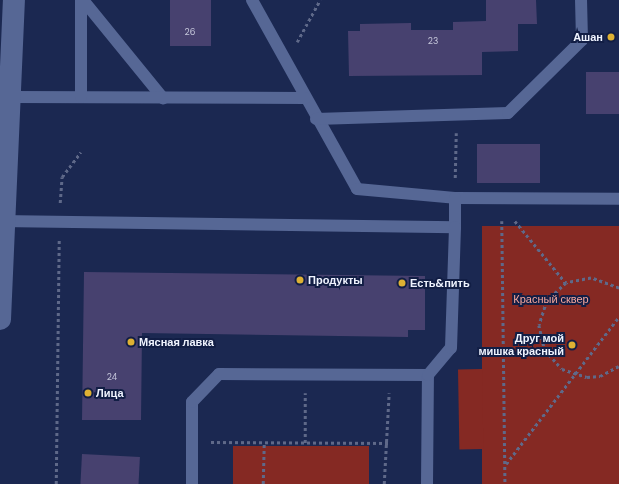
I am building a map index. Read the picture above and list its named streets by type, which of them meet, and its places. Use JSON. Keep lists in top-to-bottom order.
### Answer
{
  "parks": ["Красный сквер"],
  "places": [
    "Ашан",
    "Продукты",
    "Есть&пить",
    "Мясная лавка",
    "Друг мой мишка красный",
    "Лица"
  ],
  "house_numbers": ["26", "23", "24"]
}
